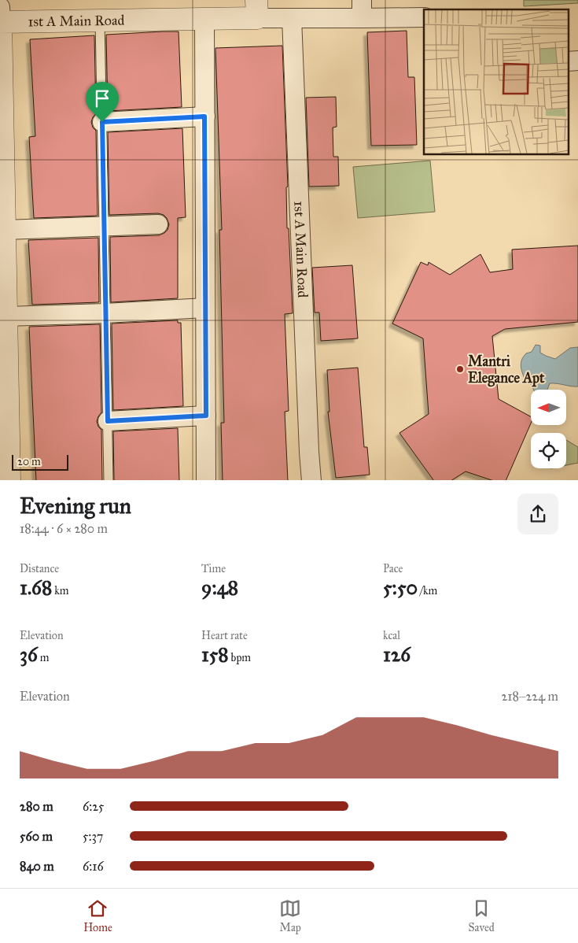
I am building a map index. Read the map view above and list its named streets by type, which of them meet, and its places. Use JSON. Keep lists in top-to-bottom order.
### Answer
{
  "streets": {
    "street": ["1st A Main Road"]
  },
  "places": ["Mantri Elegance Apt"],
  "scale_bar": "20 m",
  "north": "left",
  "page": {
    "scale": "20 m",
    "heading": ["Evening run", "18:44 · 6 × 280 m"],
    "stats": [
      ["Distance", "1.68 km"],
      ["Time", "9:48"],
      ["Pace", "5:50 /km"],
      ["Elevation", "36 m"],
      ["Heart rate", "158 bpm"],
      ["kcal", "126"]
    ],
    "chart": ["Elevation", "218–224 m"],
    "list": [
      {
        "name": "280 m",
        "note": "6:25"
      },
      {
        "name": "560 m",
        "note": "5:37"
      },
      {
        "name": "840 m",
        "note": "6:16"
      }
    ],
    "tabs": ["Home", "Map", "Saved"]
  }
}
